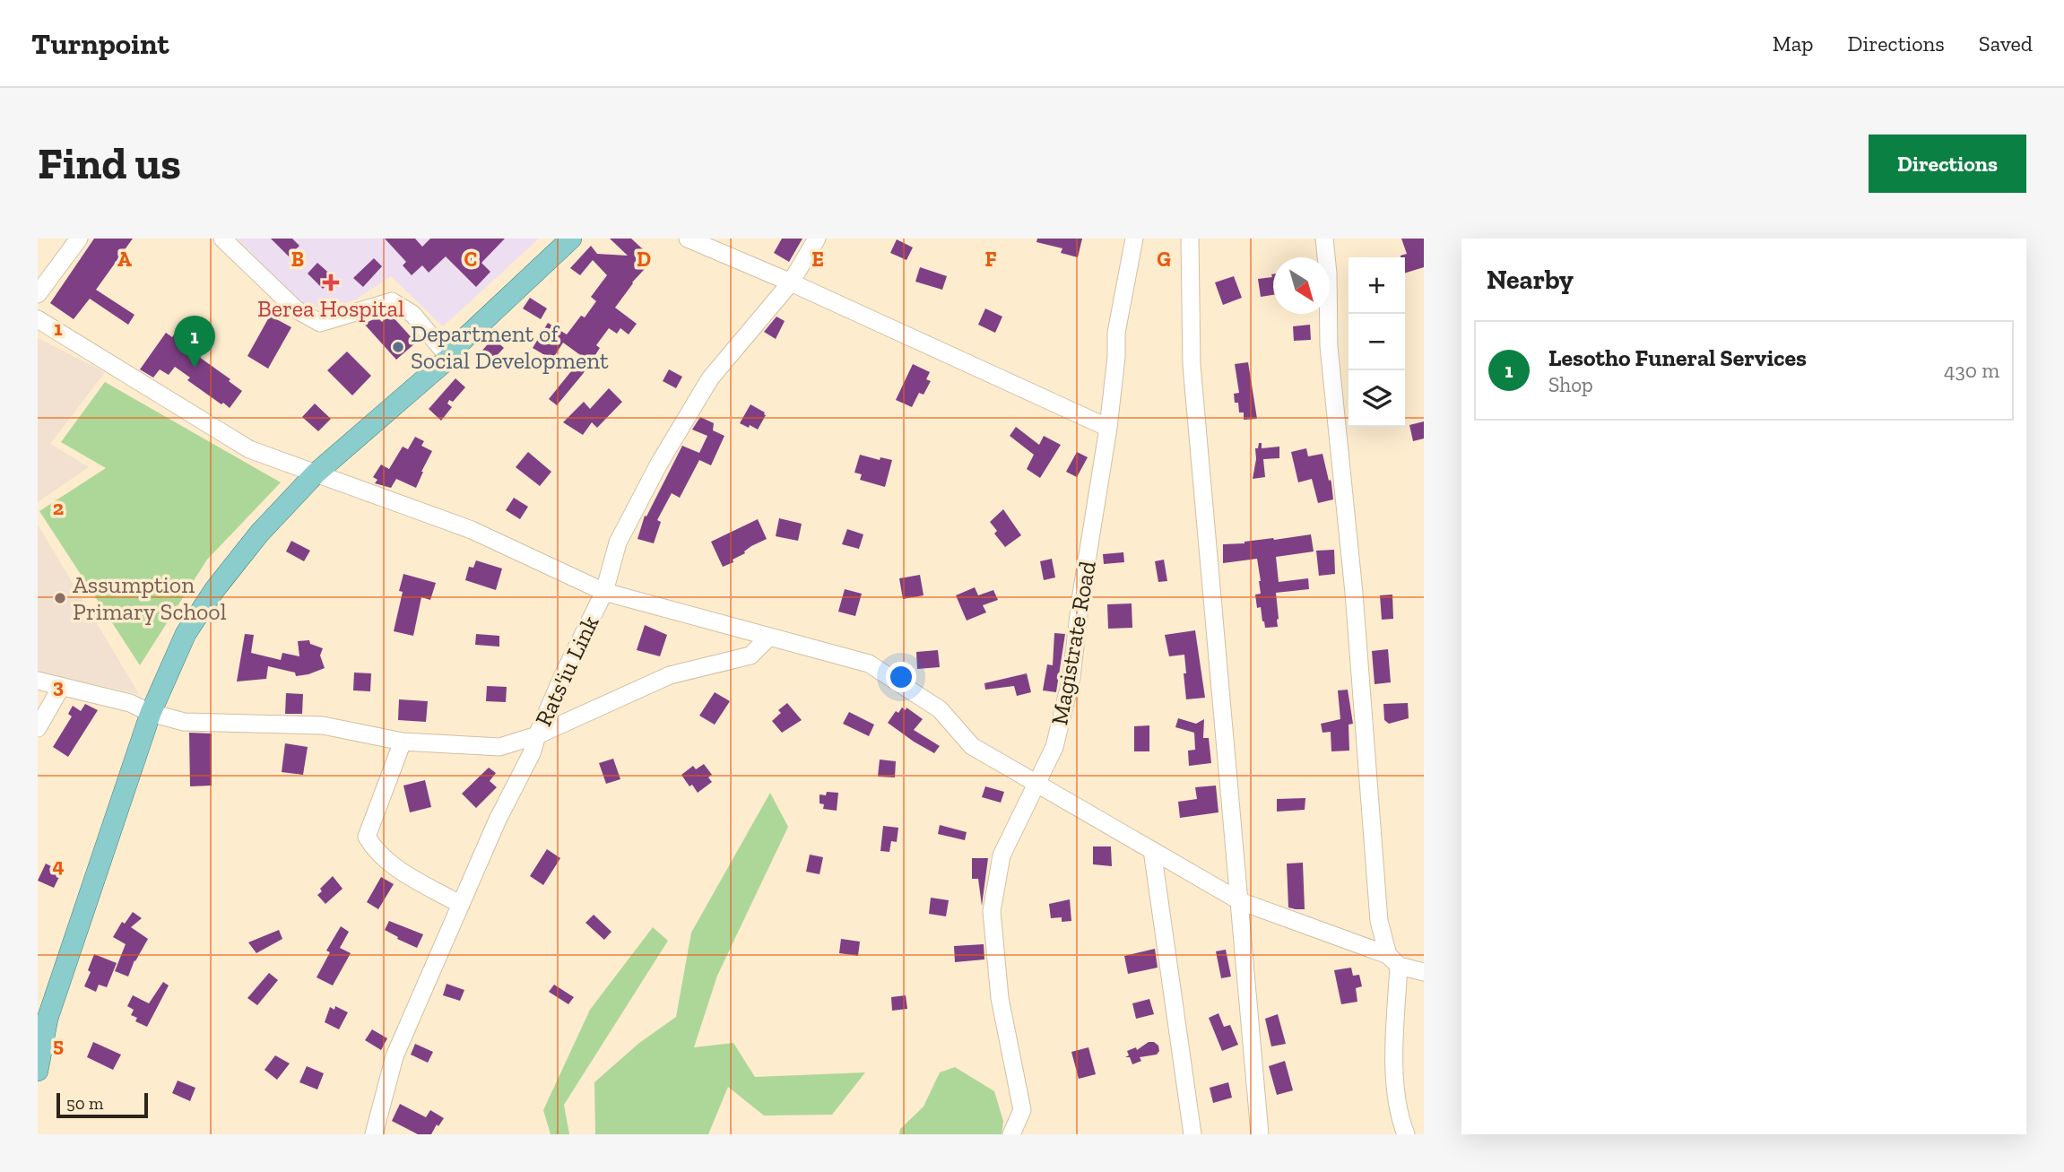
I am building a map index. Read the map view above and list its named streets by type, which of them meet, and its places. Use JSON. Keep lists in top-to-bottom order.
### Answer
{
  "streets": {
    "street": ["Magistrate Road", "Rats'iu Link"]
  },
  "places": {
    "health": ["Berea Hospital"],
    "other": ["Department of Social Development", "Assumption Primary School"]
  },
  "scale_bar": "50 m",
  "north": "bottom right",
  "page": {
    "header": "Turnpoint",
    "nav": ["Map", "Directions", "Saved"],
    "buttons": "Directions",
    "title": "Find us",
    "heading": "Nearby",
    "map_buttons": ["+", "−"],
    "pins": "1",
    "list": [
      {
        "mark": "1",
        "name": "Lesotho Funeral Services",
        "note": "Shop",
        "value": "430 m"
      }
    ],
    "scale": "50 m"
  },
  "grid": {
    "columns": [
      "A",
      "B",
      "C",
      "D",
      "E",
      "F",
      "G"
    ],
    "rows": [
      "1",
      "2",
      "3",
      "4",
      "5"
    ]
  }
}
